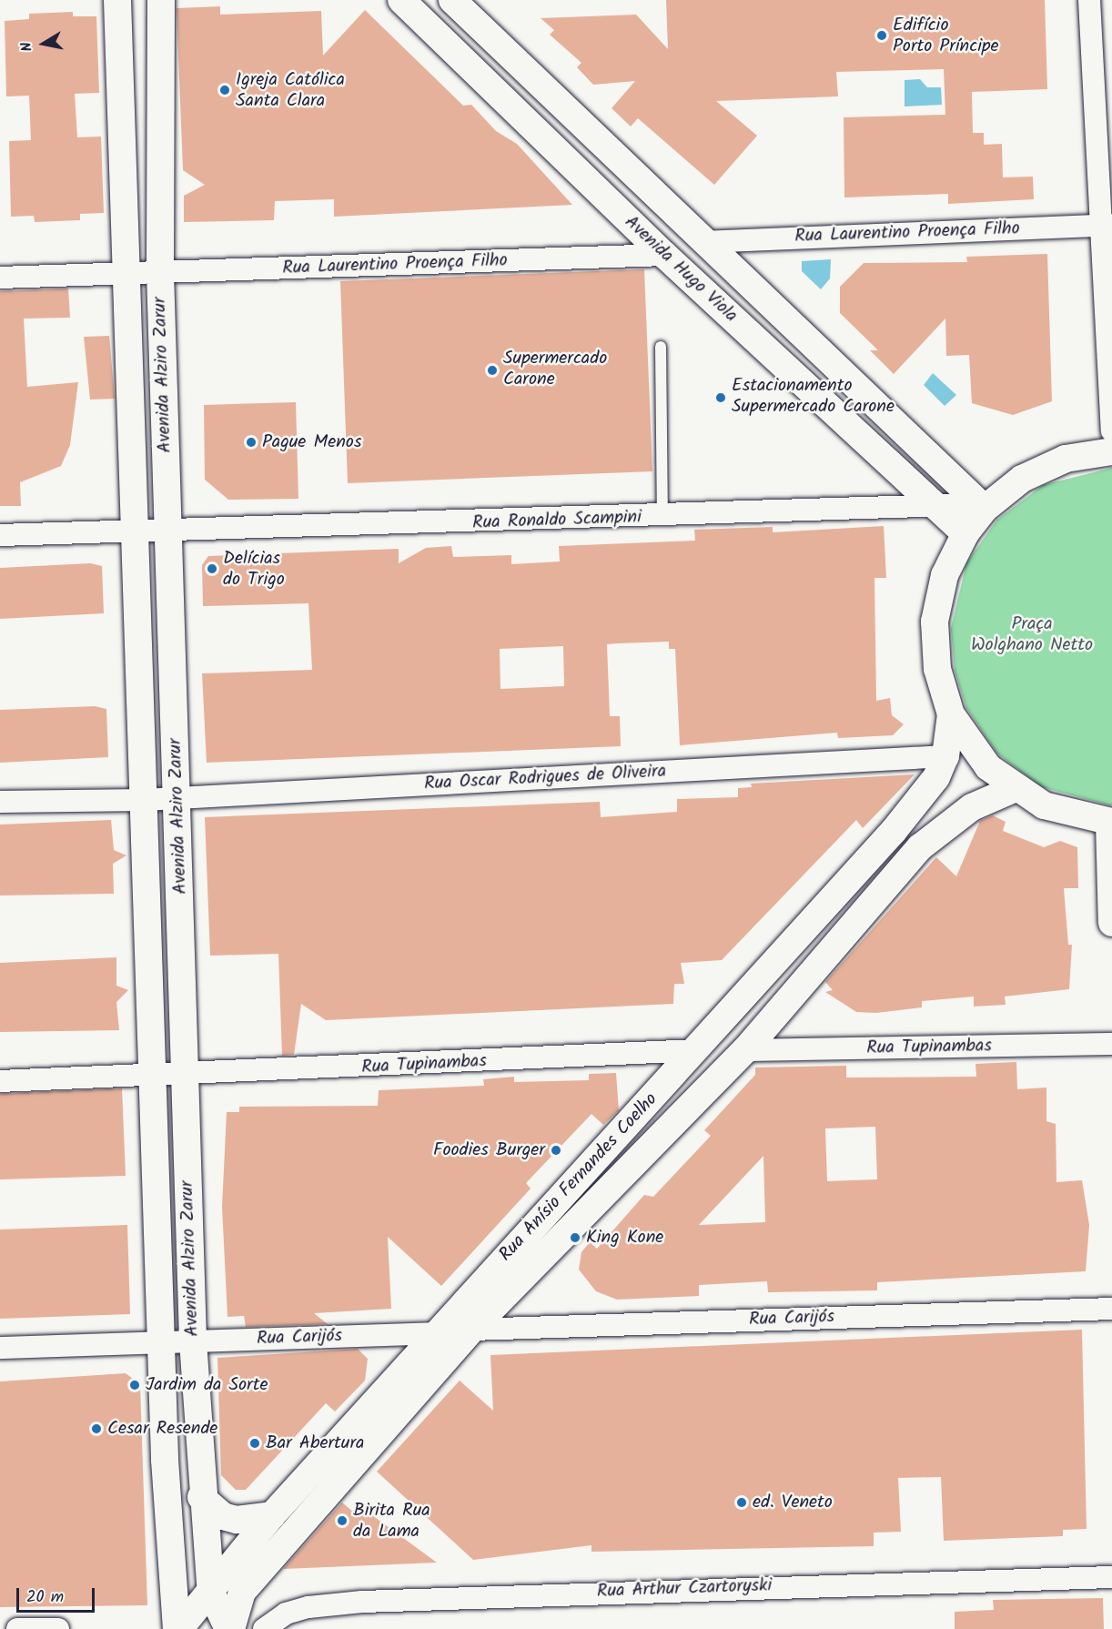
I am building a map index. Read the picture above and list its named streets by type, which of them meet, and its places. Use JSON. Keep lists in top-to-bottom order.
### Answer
{
  "streets": {
    "street": [
      "Rua Laurentino Proença Filho",
      "Avenida Hugo Viola",
      "Avenida Alziro Zarur",
      "Rua Ronaldo Scampini",
      "Rua Oscar Rodrigues de Oliveira",
      "Rua Tupinambas",
      "Rua Anísio Fernandes Coelho",
      "Rua Carijós",
      "Rua Arthur Czartoryski"
    ]
  },
  "crossings": [
    ["Rua Laurentino Proença Filho", "Avenida Hugo Viola"],
    ["Rua Laurentino Proença Filho", "Avenida Alziro Zarur"],
    ["Avenida Hugo Viola", "Rua Ronaldo Scampini"],
    ["Avenida Alziro Zarur", "Rua Ronaldo Scampini"],
    ["Avenida Alziro Zarur", "Rua Oscar Rodrigues de Oliveira"],
    ["Avenida Alziro Zarur", "Rua Tupinambas"],
    ["Avenida Alziro Zarur", "Rua Anísio Fernandes Coelho"],
    ["Avenida Alziro Zarur", "Rua Carijós"],
    ["Rua Oscar Rodrigues de Oliveira", "Rua Anísio Fernandes Coelho"],
    ["Rua Tupinambas", "Rua Anísio Fernandes Coelho"],
    ["Rua Anísio Fernandes Coelho", "Rua Carijós"]
  ],
  "parks": ["Praça Wolghano Netto"],
  "places": [
    "Edifício Porto Príncipe",
    "Igreja Católica Santa Clara",
    "Supermercado Carone",
    "Estacionamento Supermercado Carone",
    "Pague Menos",
    "Delícias do Trigo",
    "Foodies Burger",
    "King Kone",
    "Jardim da Sorte",
    "Cesar Resende",
    "Bar Abertura",
    "ed. Veneto",
    "Birita Rua da Lama"
  ],
  "scale_bar": "20 m",
  "north": "left"
}
